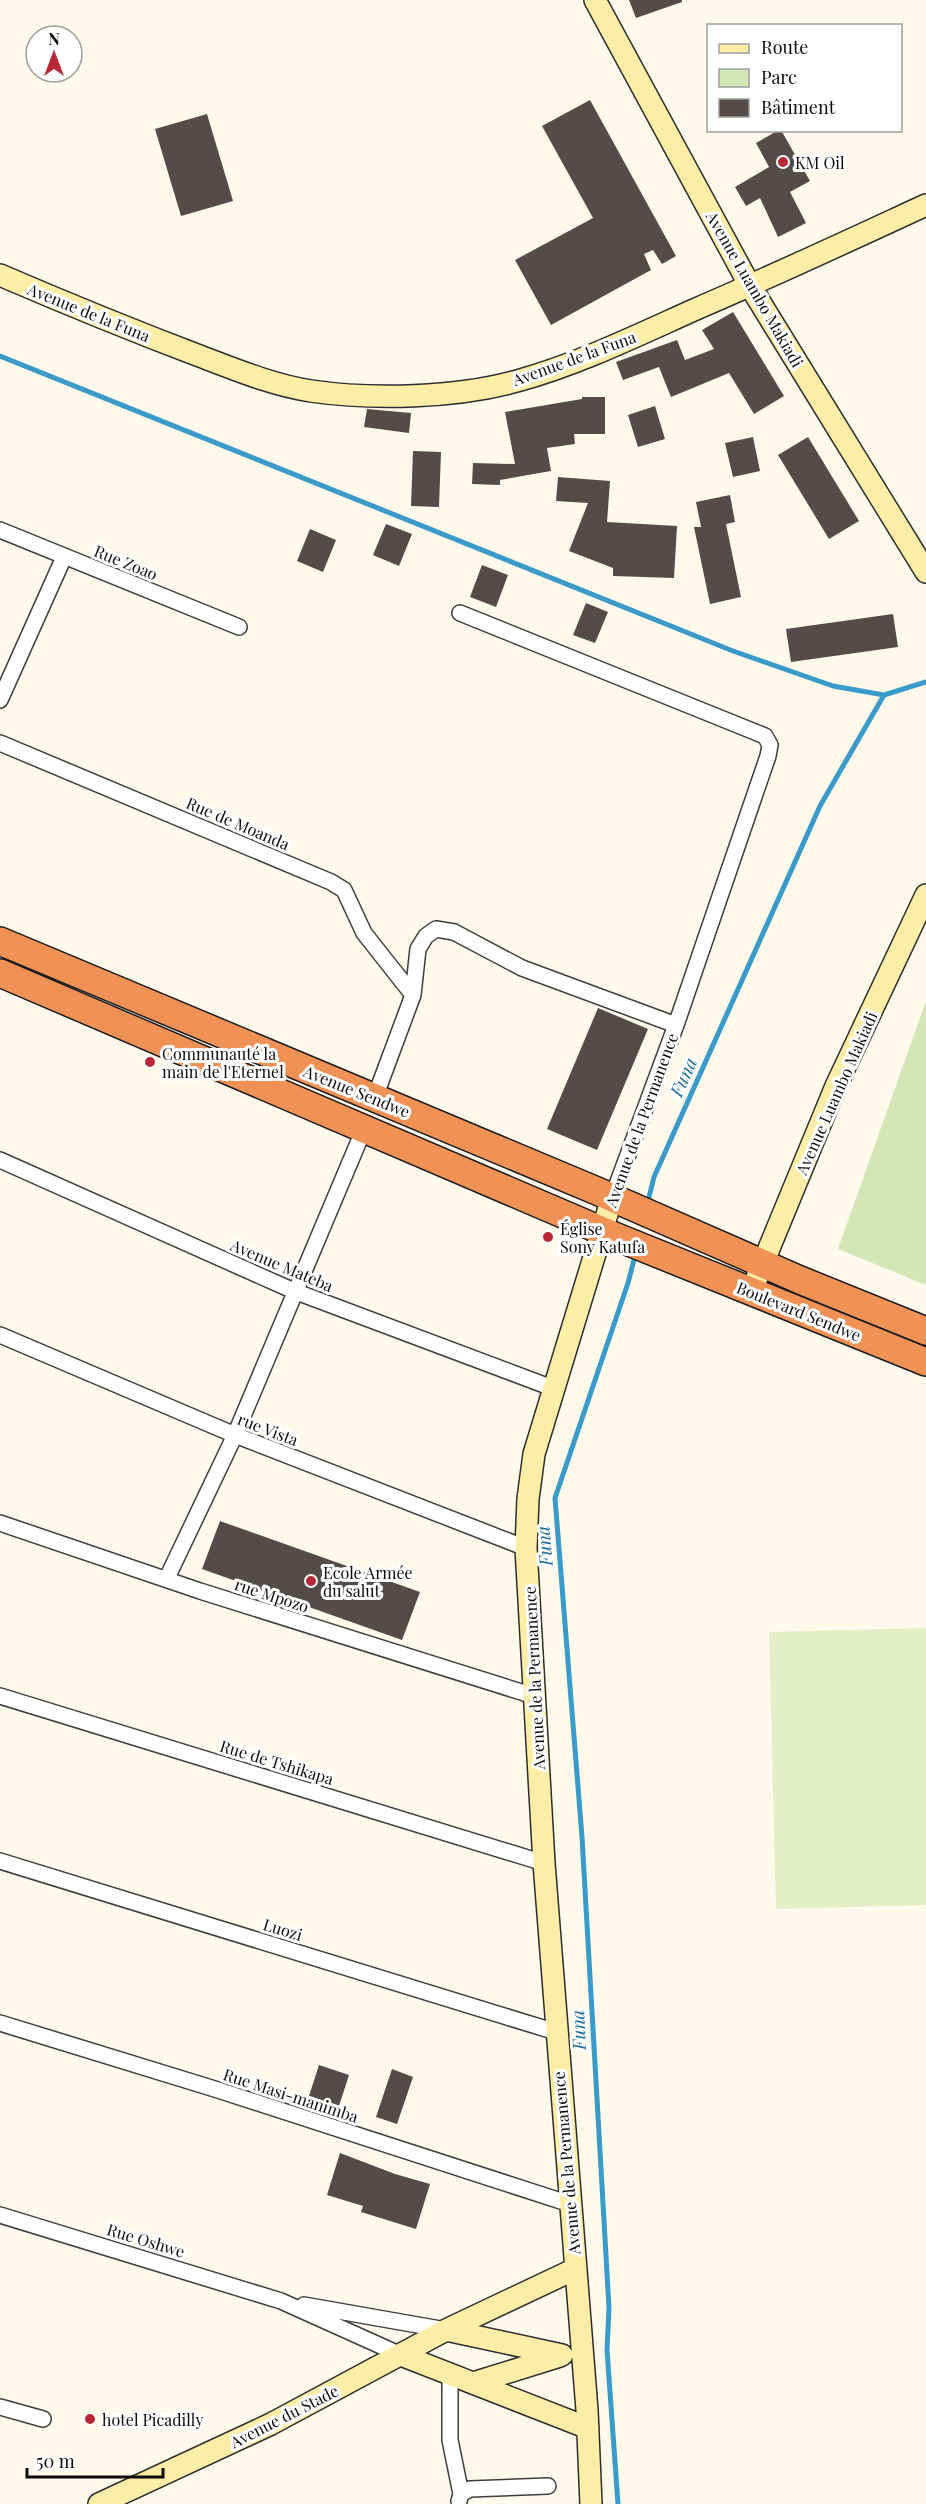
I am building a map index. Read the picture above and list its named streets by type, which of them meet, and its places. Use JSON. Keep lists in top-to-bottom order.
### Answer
{
  "streets": {
    "highway": ["Avenue Sendwe", "Boulevard Sendwe"],
    "street": [
      "Avenue Luambo Makiadi",
      "Avenue de la Funa",
      "Rue Zoao",
      "Rue de Moanda",
      "Avenue de la Permanence",
      "Avenue Mateba",
      "rue Vista",
      "rue Mpozo",
      "Rue de Tshikapa",
      "Luozi",
      "Rue Masi-manimba",
      "Rue Oshwe",
      "Avenue du Stade"
    ]
  },
  "crossings": [
    ["Avenue Luambo Makiadi", "Avenue de la Funa"],
    ["Avenue Luambo Makiadi", "Boulevard Sendwe"],
    ["Avenue Sendwe", "Avenue de la Permanence"],
    ["Avenue Sendwe", "Boulevard Sendwe"],
    ["Avenue de la Permanence", "Avenue Mateba"],
    ["Avenue de la Permanence", "rue Vista"],
    ["Avenue de la Permanence", "rue Mpozo"],
    ["Avenue de la Permanence", "Rue de Tshikapa"],
    ["Avenue de la Permanence", "Luozi"],
    ["Avenue de la Permanence", "Rue Masi-manimba"],
    ["Avenue de la Permanence", "Avenue du Stade"]
  ],
  "water": ["Funa"],
  "places": [
    "KM Oil",
    "Communauté la main de l'Eternel",
    "Église Sony Katufa",
    "Ecole Armée du salut",
    "hotel Picadilly"
  ],
  "legend": ["Route", "Parc", "Bâtiment"],
  "scale_bar": "50 m",
  "north": "top"
}
